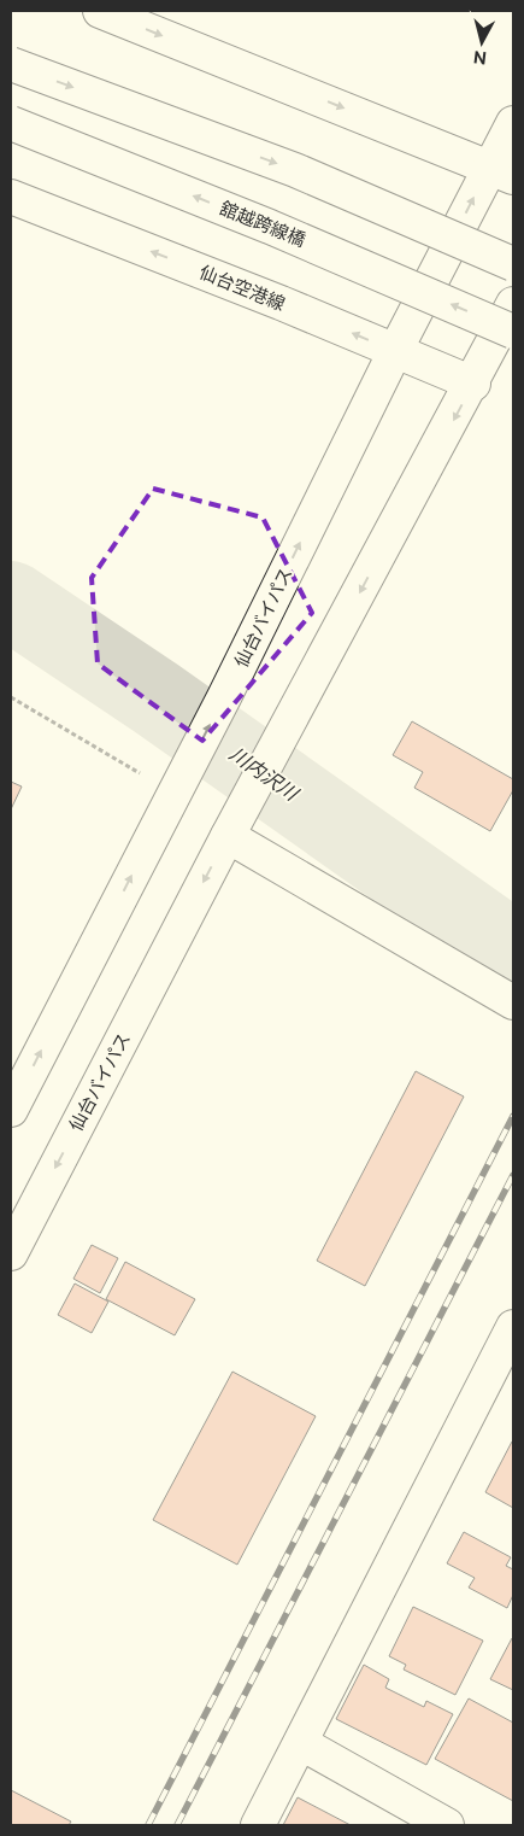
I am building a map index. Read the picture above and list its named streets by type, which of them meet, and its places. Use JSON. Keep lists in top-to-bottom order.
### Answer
{
  "streets": {
    "main road": ["舘越跨線橋", "仙台空港線", "仙台バイパス"]
  },
  "crossings": [
    ["仙台空港線", "仙台バイパス"]
  ],
  "water": ["川内沢川"],
  "north": "bottom"
}
